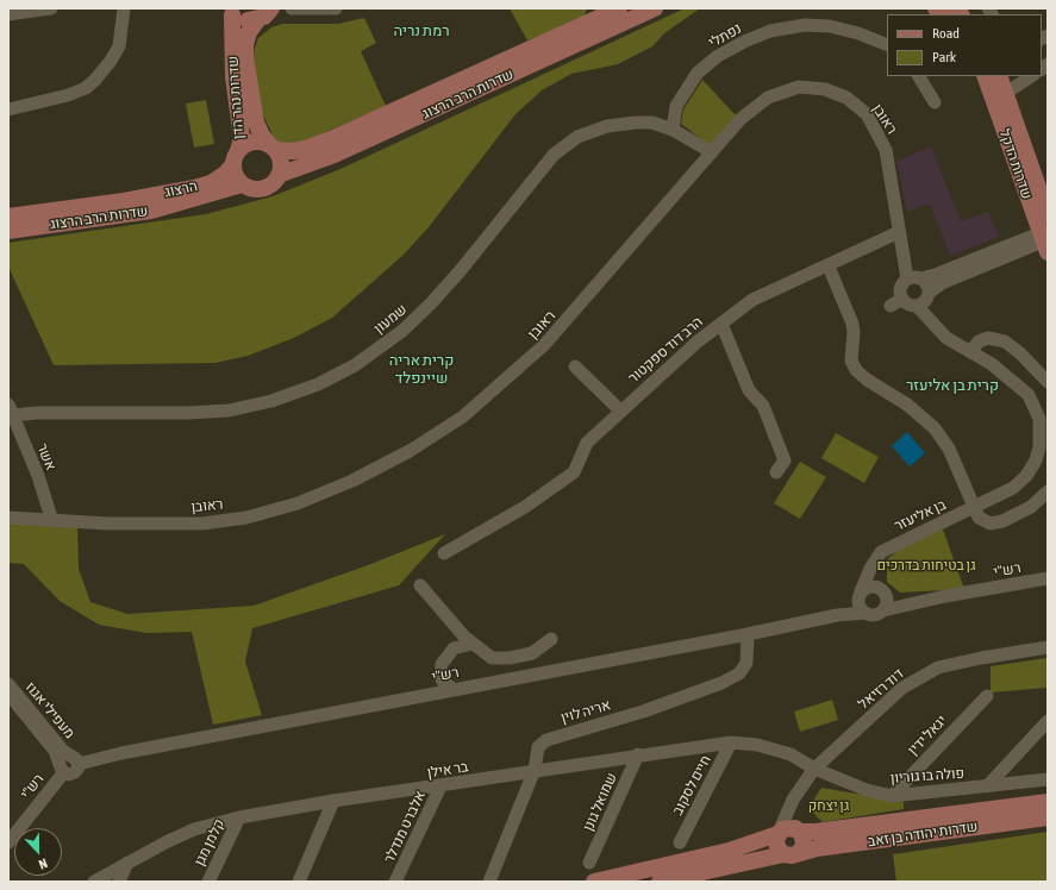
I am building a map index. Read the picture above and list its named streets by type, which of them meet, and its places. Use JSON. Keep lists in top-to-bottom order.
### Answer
{
  "streets": {
    "main road": [
      "שדרות הרב הרצוג",
      "שדרות נהר הדן",
      "שדרות הדקל",
      "הרצוג",
      "שדרות יהודה בן זאב"
    ],
    "street": [
      "נפתלי",
      "ראובן",
      "שמעון",
      "הרב דוד ספקטור",
      "אשר",
      "בן אליעזר",
      "רש\"י",
      "דוד רזיאל",
      "מעפילי אגוז",
      "אריה לוין",
      "יגאל ידין",
      "בר אילן",
      "פולה בו גוריון",
      "חיים לסקוב",
      "שמואל גונן",
      "אלברט מנדלר",
      "קלמן מגן"
    ]
  },
  "crossings": [
    ["נפתלי", "שמעון"],
    ["שדרות הרב הרצוג", "שדרות נהר הדן"],
    ["שדרות הרב הרצוג", "הרצוג"],
    ["שדרות נהר הדן", "הרצוג"],
    ["ראובן", "שמעון"],
    ["ראובן", "הרב דוד ספקטור"],
    ["ראובן", "אשר"],
    ["ראובן", "בן אליעזר"],
    ["שמעון", "אשר"],
    ["רש\"י", "מעפילי אגוז"],
    ["רש\"י", "אריה לוין"],
    ["דוד רזיאל", "בר אילן"],
    ["דוד רזיאל", "פולה בו גוריון"],
    ["דוד רזיאל", "שדרות יהודה בן זאב"],
    ["אריה לוין", "בר אילן"],
    ["יגאל ידין", "פולה בו גוריון"],
    ["בר אילן", "פולה בו גוריון"],
    ["בר אילן", "חיים לסקוב"],
    ["בר אילן", "שמואל גונן"],
    ["בר אילן", "אלברט מנדלר"],
    ["בר אילן", "קלמן מגן"]
  ],
  "districts": ["רמת נריה", "קרית אריה שיינפלד", "קרית בן אליעזר"],
  "parks": ["גן בטיחות בדרכים", "גן יצחק"],
  "legend": ["Road", "Park"],
  "north": "bottom"
}
